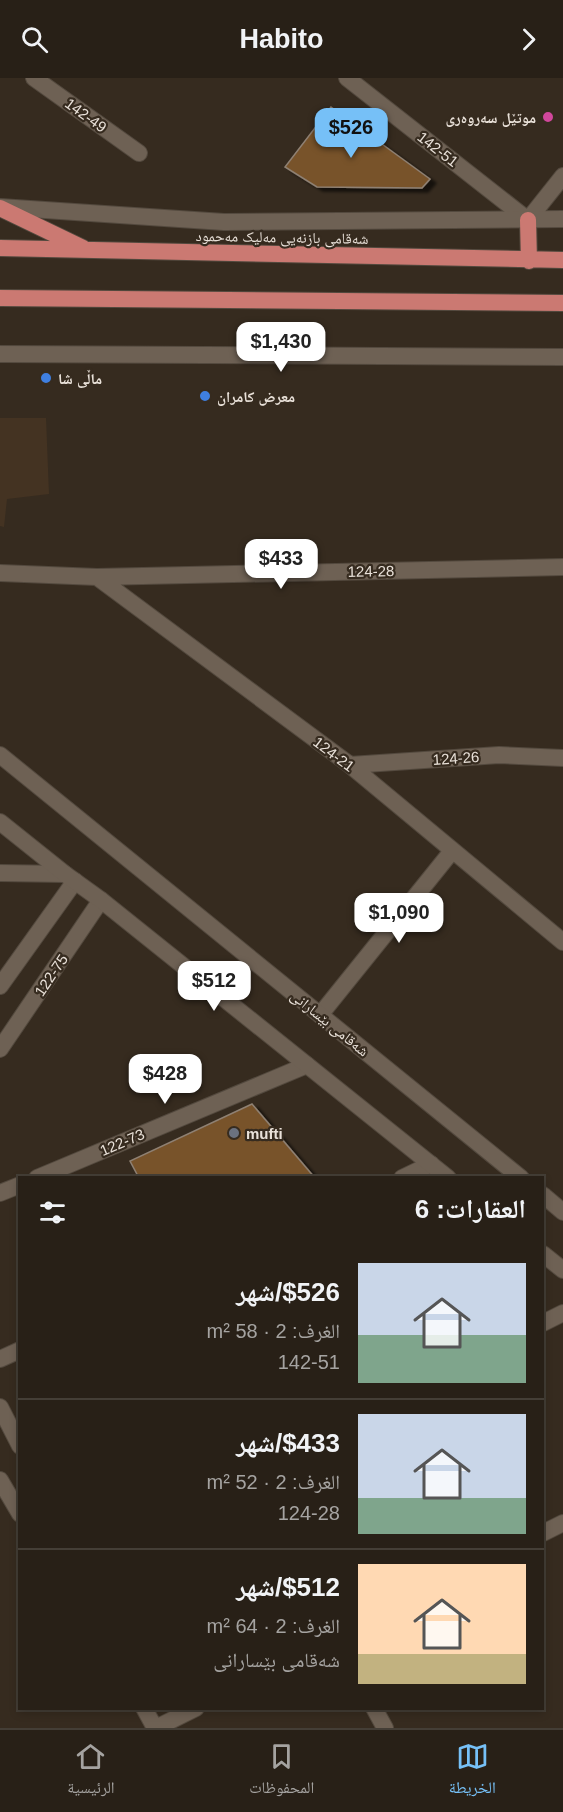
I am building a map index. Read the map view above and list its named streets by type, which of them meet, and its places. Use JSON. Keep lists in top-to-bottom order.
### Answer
{
  "streets": {
    "highway": ["شەقامی بازنەیی مەلیک مەحمود"],
    "street": [
      "142-49",
      "142-51",
      "124-28",
      "124-21",
      "124-26",
      "122-75",
      "شەقامی بێسارانی",
      "122-73"
    ]
  },
  "crossings": [
    ["124-28", "124-21"],
    ["124-21", "124-26"]
  ],
  "places": [
    "موتێل سەروەری",
    "ماڵی شا",
    "معرض كامران",
    "mufti"
  ],
  "page": {
    "header": "Habito",
    "price": [
      "$526",
      "$1,430",
      "$433",
      "$1,090",
      "$512",
      "$428"
    ],
    "heading": "العقارات: 6",
    "list": [
      {
        "name": "$526/شهر",
        "note": "الغرف: 2 · 58 m² · 142-51"
      },
      {
        "name": "$433/شهر",
        "note": "الغرف: 2 · 52 m² · 124-28"
      },
      {
        "name": "$512/شهر",
        "note": "الغرف: 2 · 64 m² · شەقامی بێسارانی"
      }
    ],
    "tabs": ["الخريطة", "المحفوظات", "الرئيسية"]
  }
}
